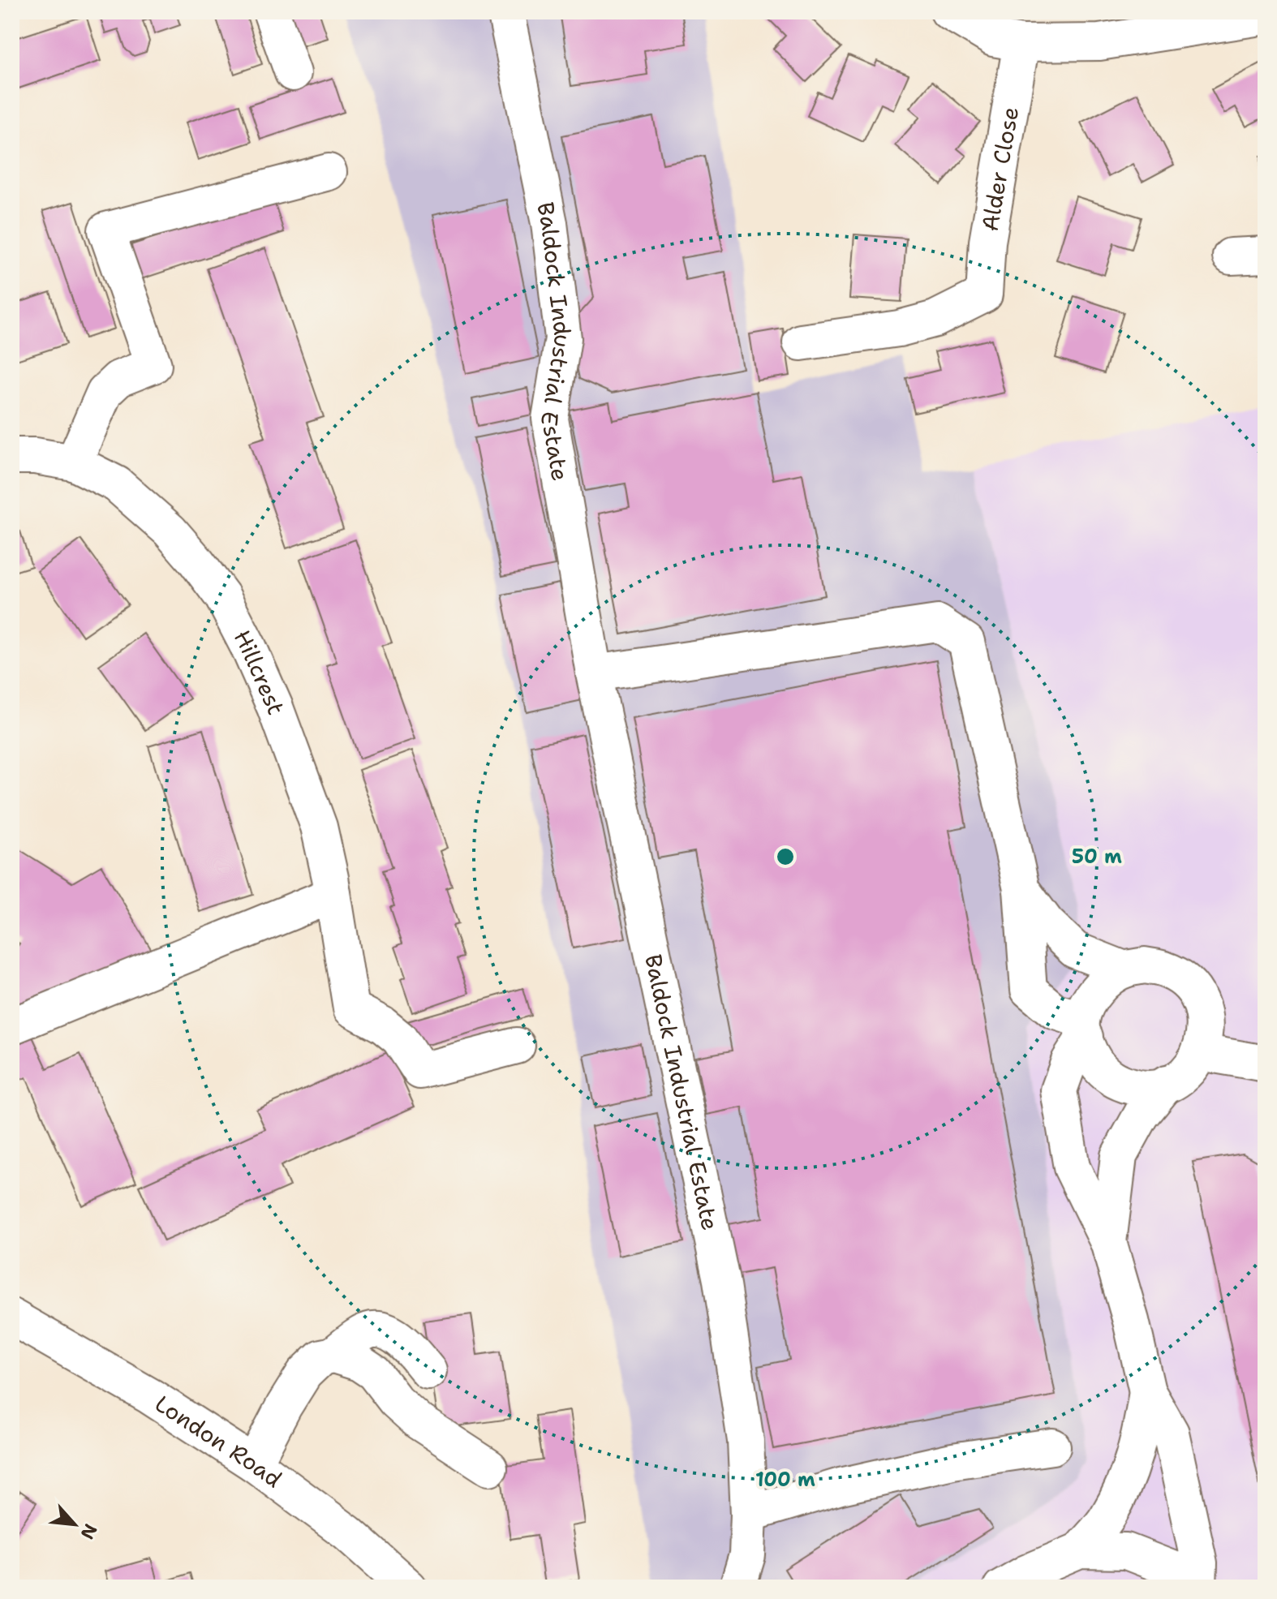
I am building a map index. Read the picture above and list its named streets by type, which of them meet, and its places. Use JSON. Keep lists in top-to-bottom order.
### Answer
{
  "streets": {
    "street": [
      "Alder Close",
      "Baldock Industrial Estate",
      "Hillcrest",
      "London Road"
    ]
  },
  "north": "bottom right",
  "rings": ["50 m", "100 m"]
}
